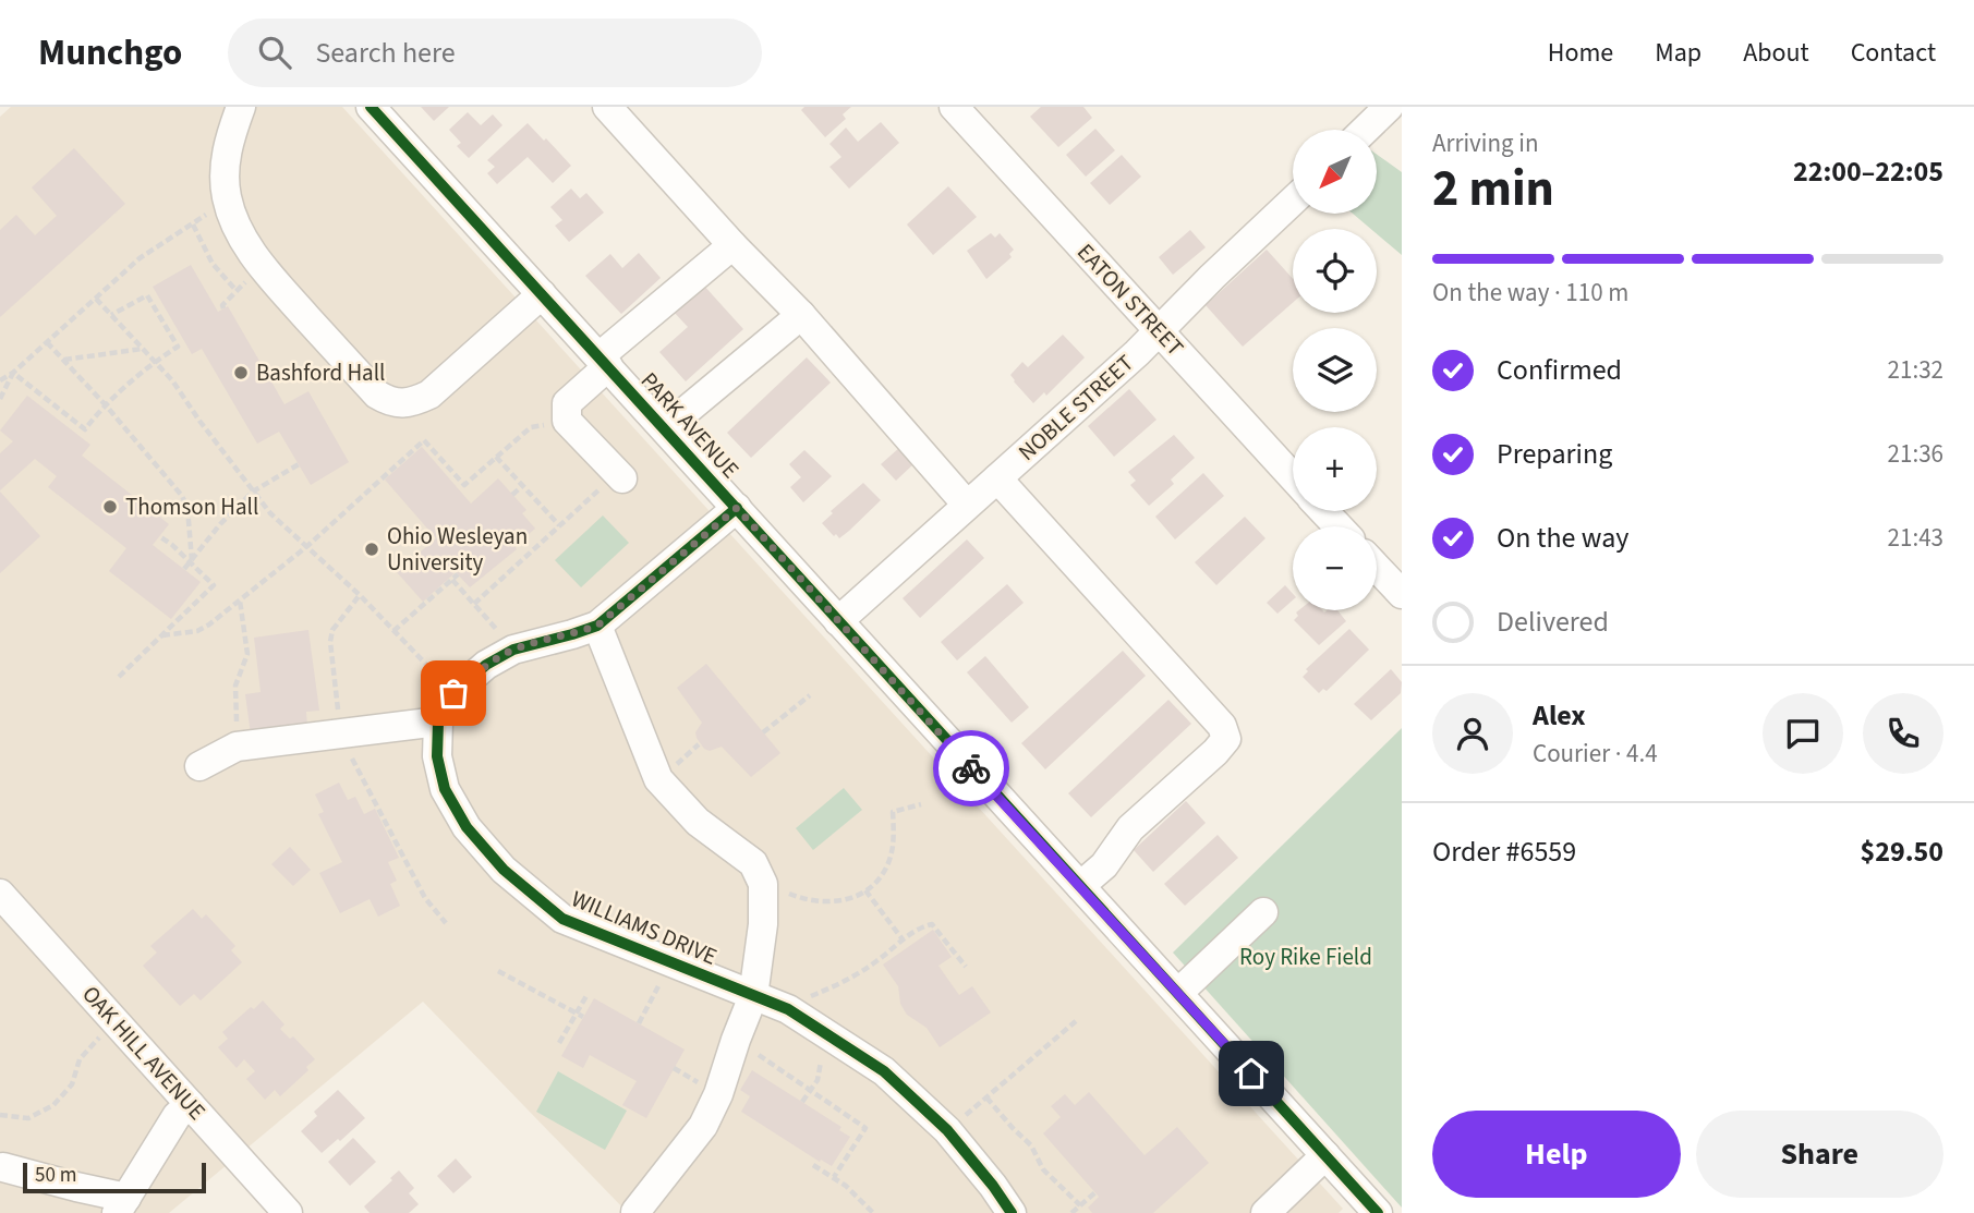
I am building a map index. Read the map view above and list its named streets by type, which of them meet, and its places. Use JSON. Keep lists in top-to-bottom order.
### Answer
{
  "streets": {
    "street": [
      "EATON STREET",
      "NOBLE STREET",
      "PARK AVENUE",
      "WILLIAMS DRIVE",
      "OAK HILL AVENUE"
    ]
  },
  "crossings": [
    ["EATON STREET", "NOBLE STREET"],
    ["NOBLE STREET", "PARK AVENUE"],
    ["PARK AVENUE", "WILLIAMS DRIVE"]
  ],
  "parks": ["Roy Rike Field"],
  "places": ["Bashford Hall", "Thomson Hall", "Ohio Wesleyan University"],
  "scale_bar": "50 m",
  "north": "bottom left",
  "page": {
    "header": "Munchgo",
    "search": "Search here",
    "nav": [
      "Home",
      "Map",
      "About",
      "Contact"
    ],
    "heading": ["2 min", "Arriving in", "22:00–22:05"],
    "panel": [
      "Alex",
      "Courier · 4.4",
      "Order #6559",
      "$29.50"
    ],
    "map_buttons": ["+", "−"],
    "bar": "On the way · 110 m",
    "list": [
      ["Confirmed", "21:32"],
      ["Preparing", "21:36"],
      ["On the way", "21:43"],
      "Delivered"
    ],
    "buttons": ["Help", "Share"],
    "scale": "50 m"
  }
}
